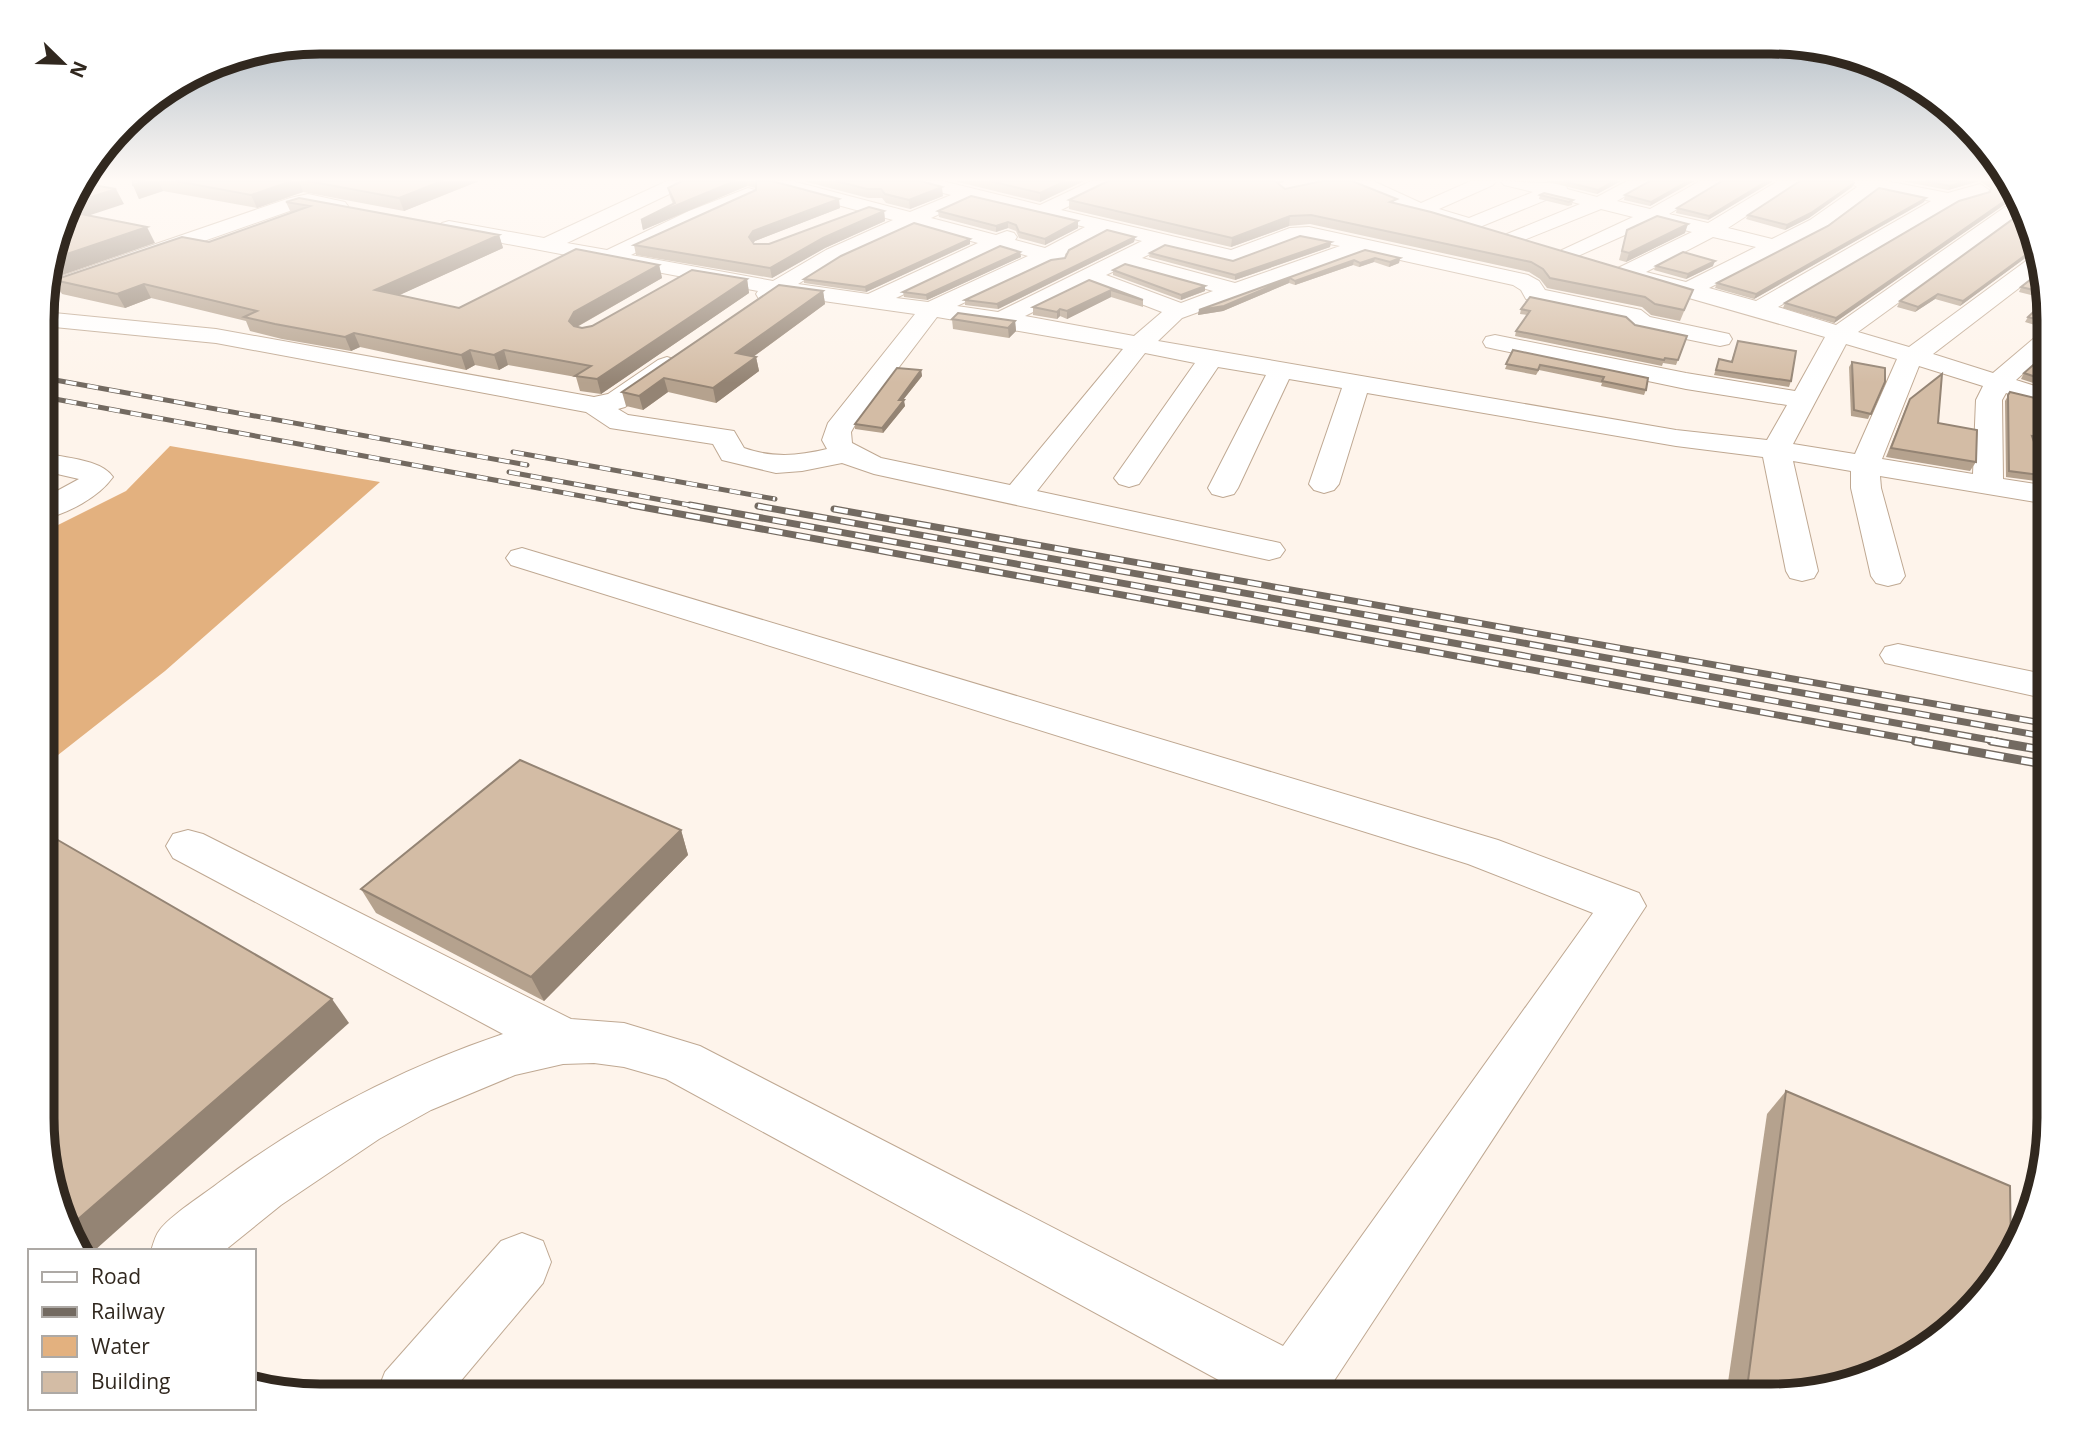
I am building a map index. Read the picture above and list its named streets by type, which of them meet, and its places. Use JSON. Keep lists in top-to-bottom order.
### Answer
{
  "legend": [
    "Road",
    "Railway",
    "Water",
    "Building"
  ],
  "north": "bottom right"
}
